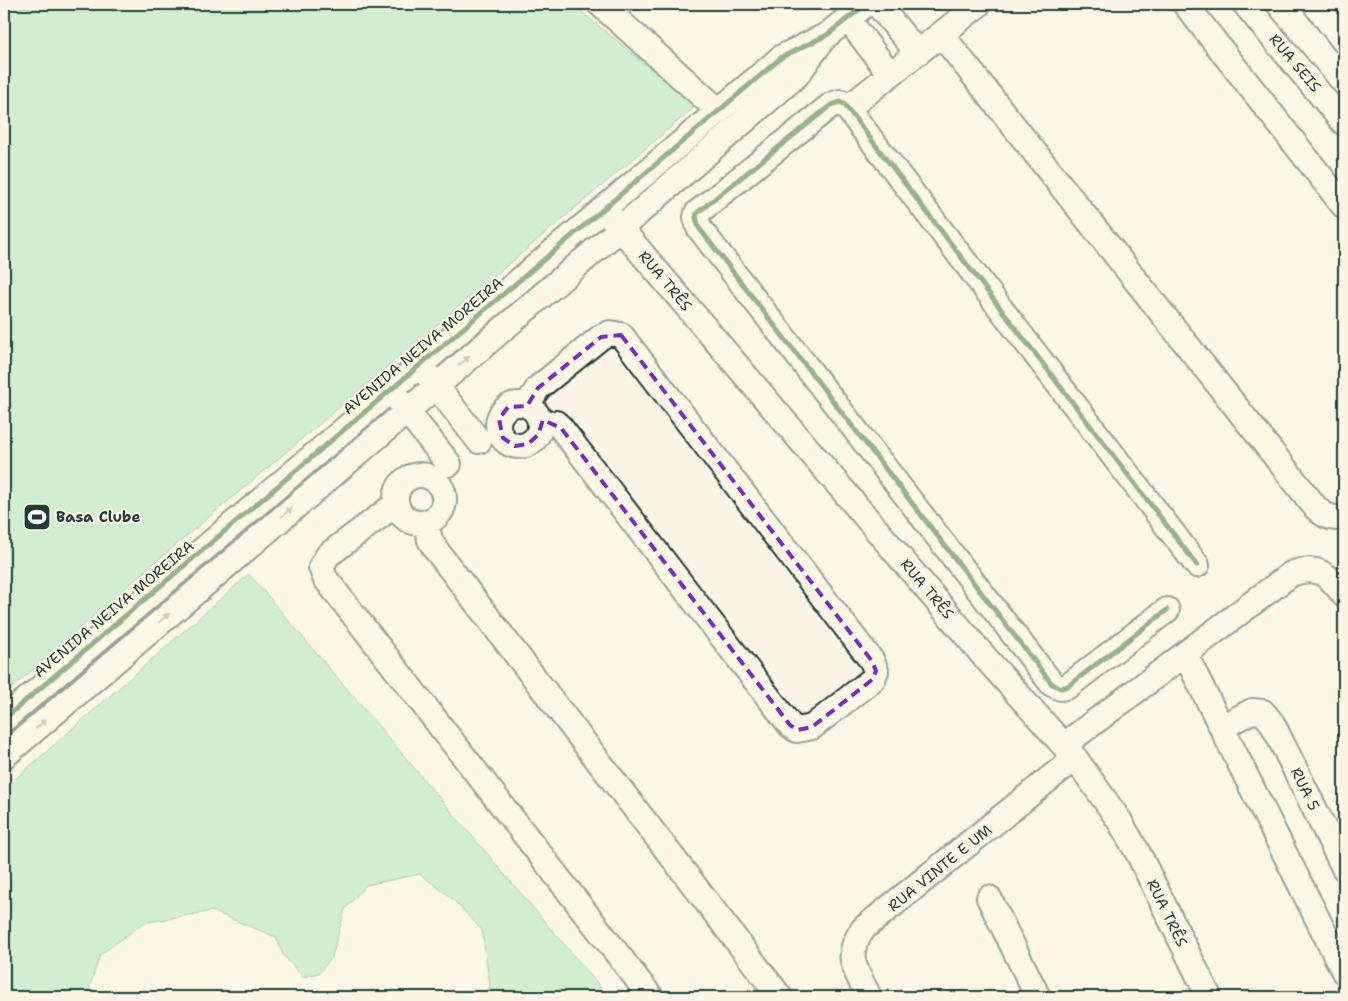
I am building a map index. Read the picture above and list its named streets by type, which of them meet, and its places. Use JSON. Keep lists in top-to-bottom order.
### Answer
{
  "streets": {
    "street": [
      "RUA SEIS",
      "RUA TRÊS",
      "AVENIDA NEIVA MOREIRA",
      "RUA 5",
      "RUA VINTE E UM"
    ]
  },
  "crossings": [
    ["RUA TRÊS", "AVENIDA NEIVA MOREIRA"],
    ["RUA TRÊS", "RUA VINTE E UM"]
  ],
  "places": {
    "sports": ["Basa Clube"]
  }
}
